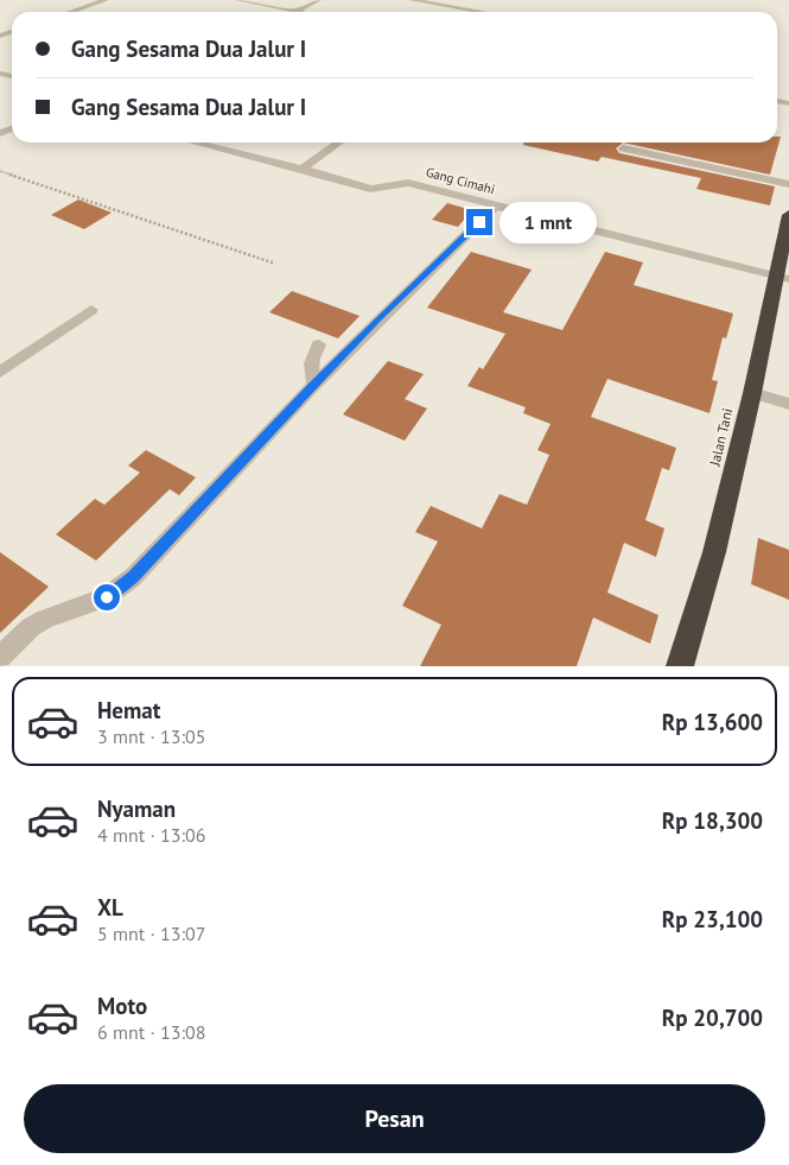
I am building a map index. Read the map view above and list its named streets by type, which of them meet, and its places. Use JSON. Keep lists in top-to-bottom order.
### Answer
{
  "streets": {
    "highway": ["Jalan Tani"],
    "street": ["Gang Cimahi"]
  },
  "crossings": [
    ["Gang Cimahi", "Jalan Tani"]
  ],
  "page": {
    "banner": ["Gang Sesama Dua Jalur I", "Gang Sesama Dua Jalur I"],
    "bubble": "1 mnt",
    "list": [
      {
        "name": "Hemat",
        "note": "3 mnt · 13:05",
        "value": "Rp 13,600"
      },
      {
        "name": "Nyaman",
        "note": "4 mnt · 13:06",
        "value": "Rp 18,300"
      },
      {
        "name": "XL",
        "note": "5 mnt · 13:07",
        "value": "Rp 23,100"
      },
      {
        "name": "Moto",
        "note": "6 mnt · 13:08",
        "value": "Rp 20,700"
      }
    ],
    "buttons": "Pesan"
  }
}
